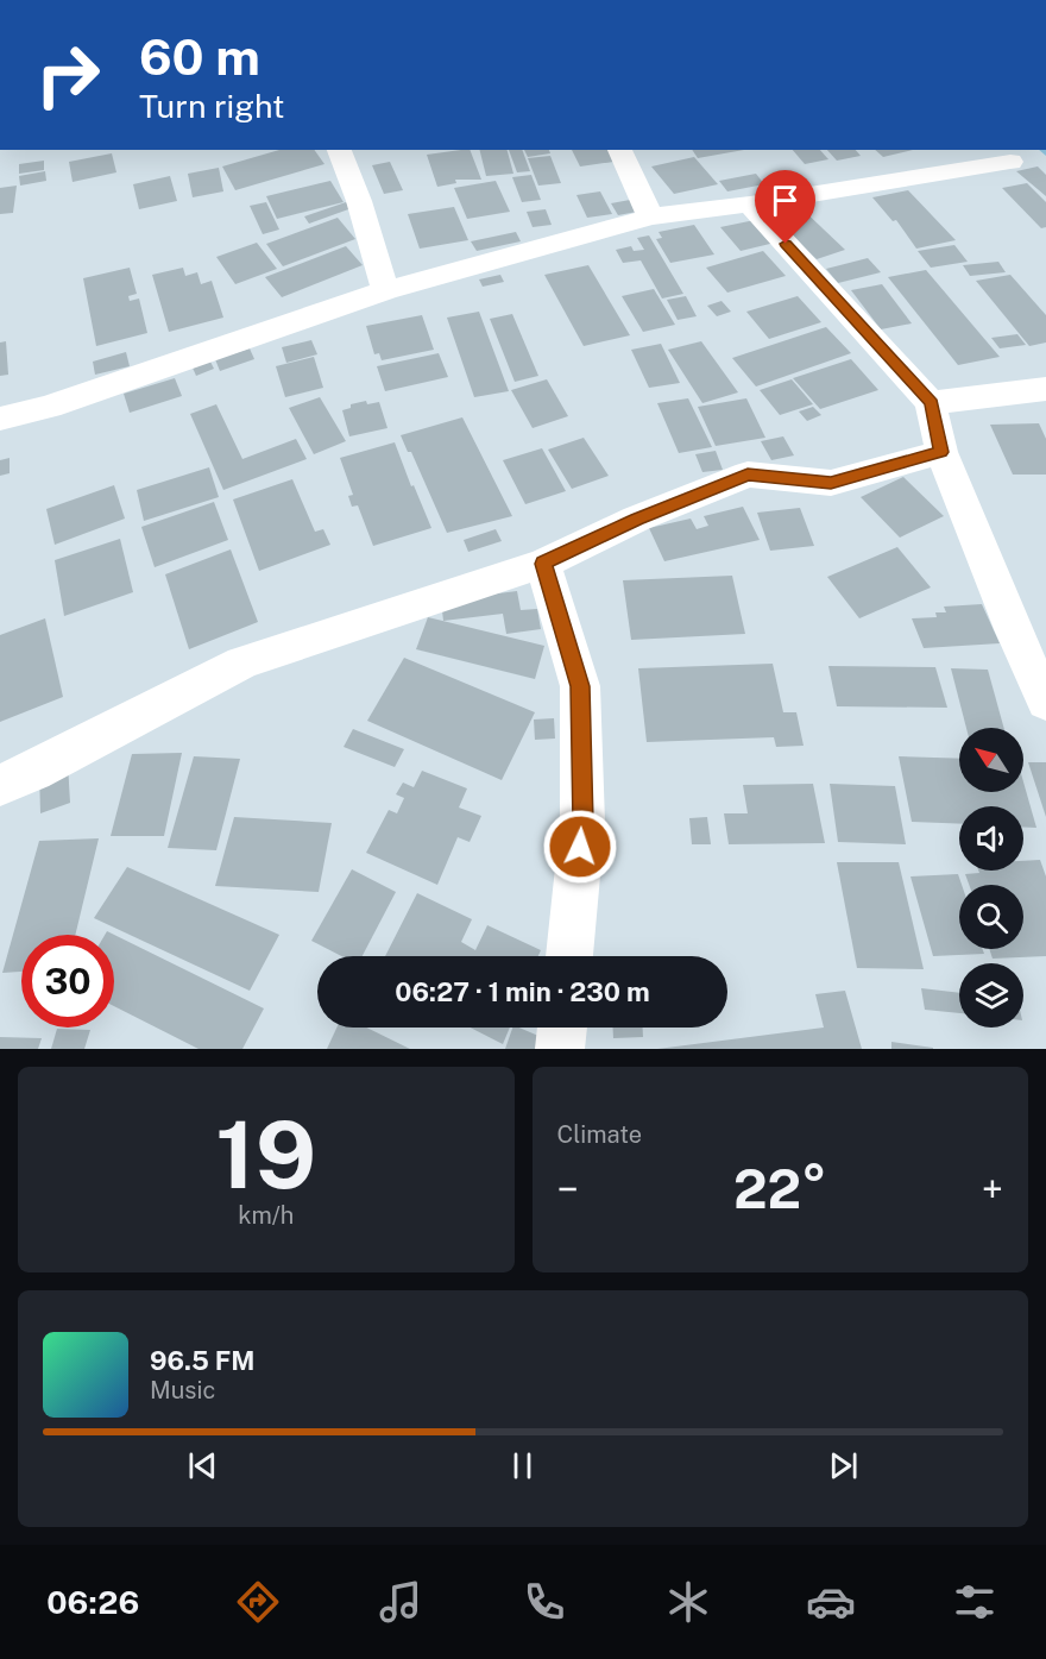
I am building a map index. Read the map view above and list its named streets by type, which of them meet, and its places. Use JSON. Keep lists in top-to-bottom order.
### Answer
{
  "north": "top left",
  "page": {
    "turn": ["60 m", "Turn right"],
    "limit": "30",
    "trip": "06:27 · 1 min · 230 m",
    "tile": [
      ["19", "km/h"],
      "Climate"
    ],
    "heat": ["−", "22°", "+"],
    "song": ["96.5 FM", "Music"],
    "tabs": "06:26"
  }
}
